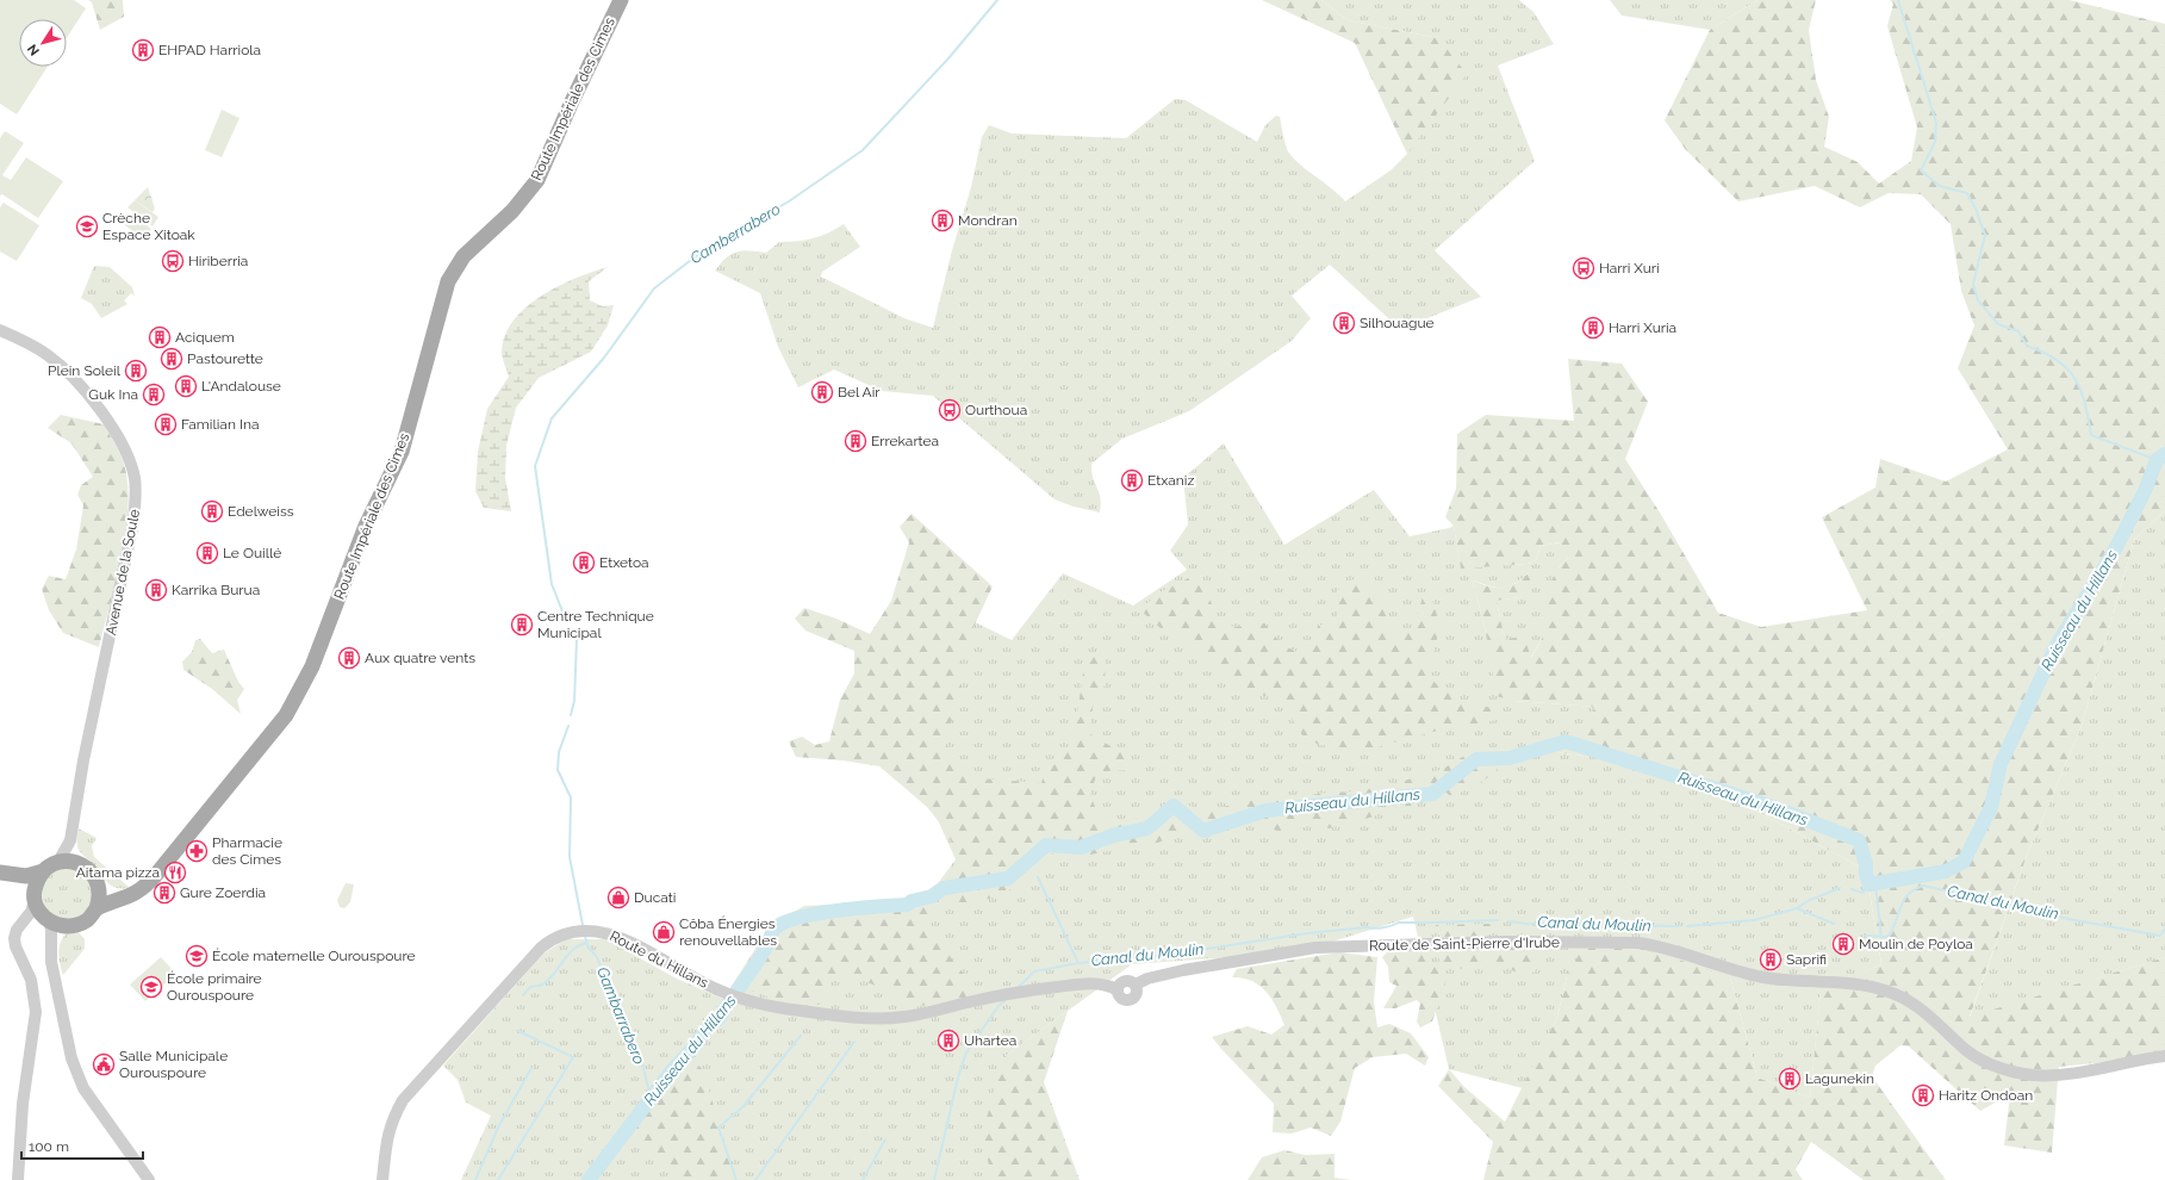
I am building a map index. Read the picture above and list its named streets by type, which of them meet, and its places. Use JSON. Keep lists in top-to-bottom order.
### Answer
{
  "streets": {
    "main road": ["Route Impériale des Cimes"],
    "street": ["Avenue de la Soule", "Route de Saint-Pierre d'Irube", "Route du Hillans"]
  },
  "crossings": [
    ["Route Impériale des Cimes", "Avenue de la Soule"],
    ["Route de Saint-Pierre d'Irube", "Route du Hillans"]
  ],
  "water": [
    "Camberrabero",
    "Ruisseau du Hillans",
    "Canal du Moulin",
    "Gambarrabero"
  ],
  "places": {
    "building": [
      "EHPAD Harriola",
      "Mondran",
      "Silhouague",
      "Harri Xuria",
      "Aciquem",
      "Pastourette",
      "Plein Soleil",
      "L'Andalouse",
      "Bel Air",
      "Guk Ina",
      "Familian Ina",
      "Errekartea",
      "Etxaniz",
      "Edelweiss",
      "Le Ouillé",
      "Etxetoa",
      "Karrika Burua",
      "Centre Technique Municipal",
      "Aux quatre vents",
      "Gure Zoerdia",
      "Moulin de Poyloa",
      "Saprifi",
      "Uhartea",
      "Lagunekin",
      "Haritz Ondoan"
    ],
    "school or university": ["Crèche Espace Xitoak", "École maternelle Ourouspoure", "École primaire Ourouspoure"],
    "bus stop": ["Hiriberria", "Harri Xuri", "Ourthoua"],
    "pharmacy": ["Pharmacie des Cimes"],
    "restaurant": ["Aitama pizza"],
    "shop": ["Ducati", "Côba Énergies renouvellables"],
    "public building": ["Salle Municipale Ourouspoure"]
  },
  "scale_bar": "100 m",
  "north": "bottom left"
}
